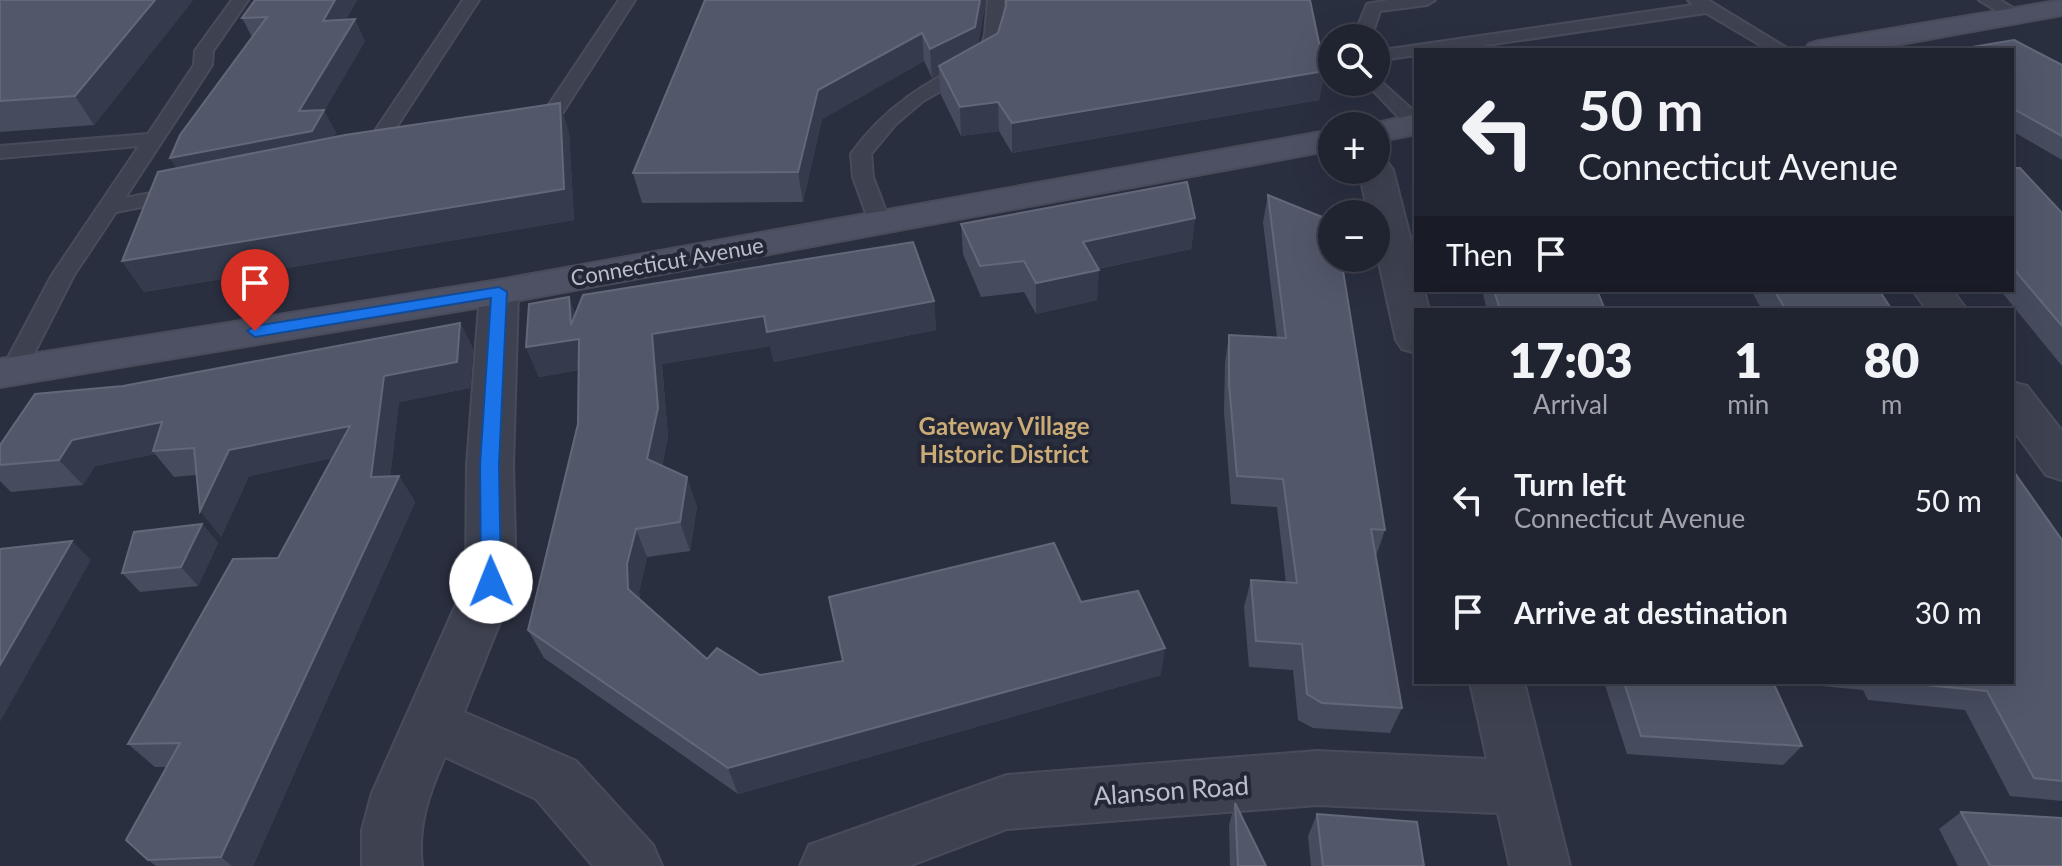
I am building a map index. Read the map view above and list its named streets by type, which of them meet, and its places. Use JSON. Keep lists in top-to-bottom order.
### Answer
{
  "streets": {
    "main road": ["Connecticut Avenue"],
    "street": ["Alanson Road"]
  },
  "districts": ["Gateway Village Historic District"],
  "page": {
    "map_buttons": ["+", "−"],
    "turn": ["50 m", "Connecticut Avenue"],
    "then": "Then",
    "eta": [
      "17:03",
      "Arrival",
      "1",
      "min",
      "80",
      "m"
    ],
    "list": [
      {
        "name": "Turn left",
        "note": "Connecticut Avenue",
        "value": "50 m"
      },
      {
        "name": "Arrive at destination",
        "value": "30 m"
      }
    ]
  }
}
